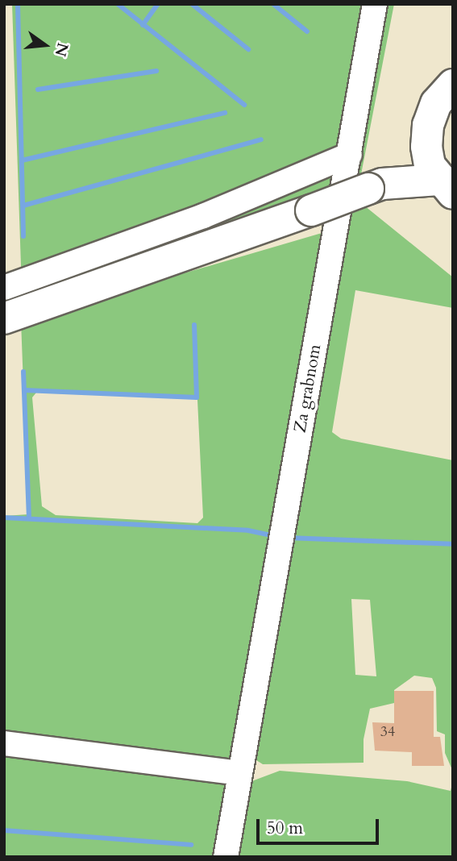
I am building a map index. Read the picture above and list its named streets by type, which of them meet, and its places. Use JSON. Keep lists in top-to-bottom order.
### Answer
{
  "streets": {
    "street": ["Za grabnom"]
  },
  "house_numbers": ["34"],
  "scale_bar": "50 m",
  "north": "right"
}
